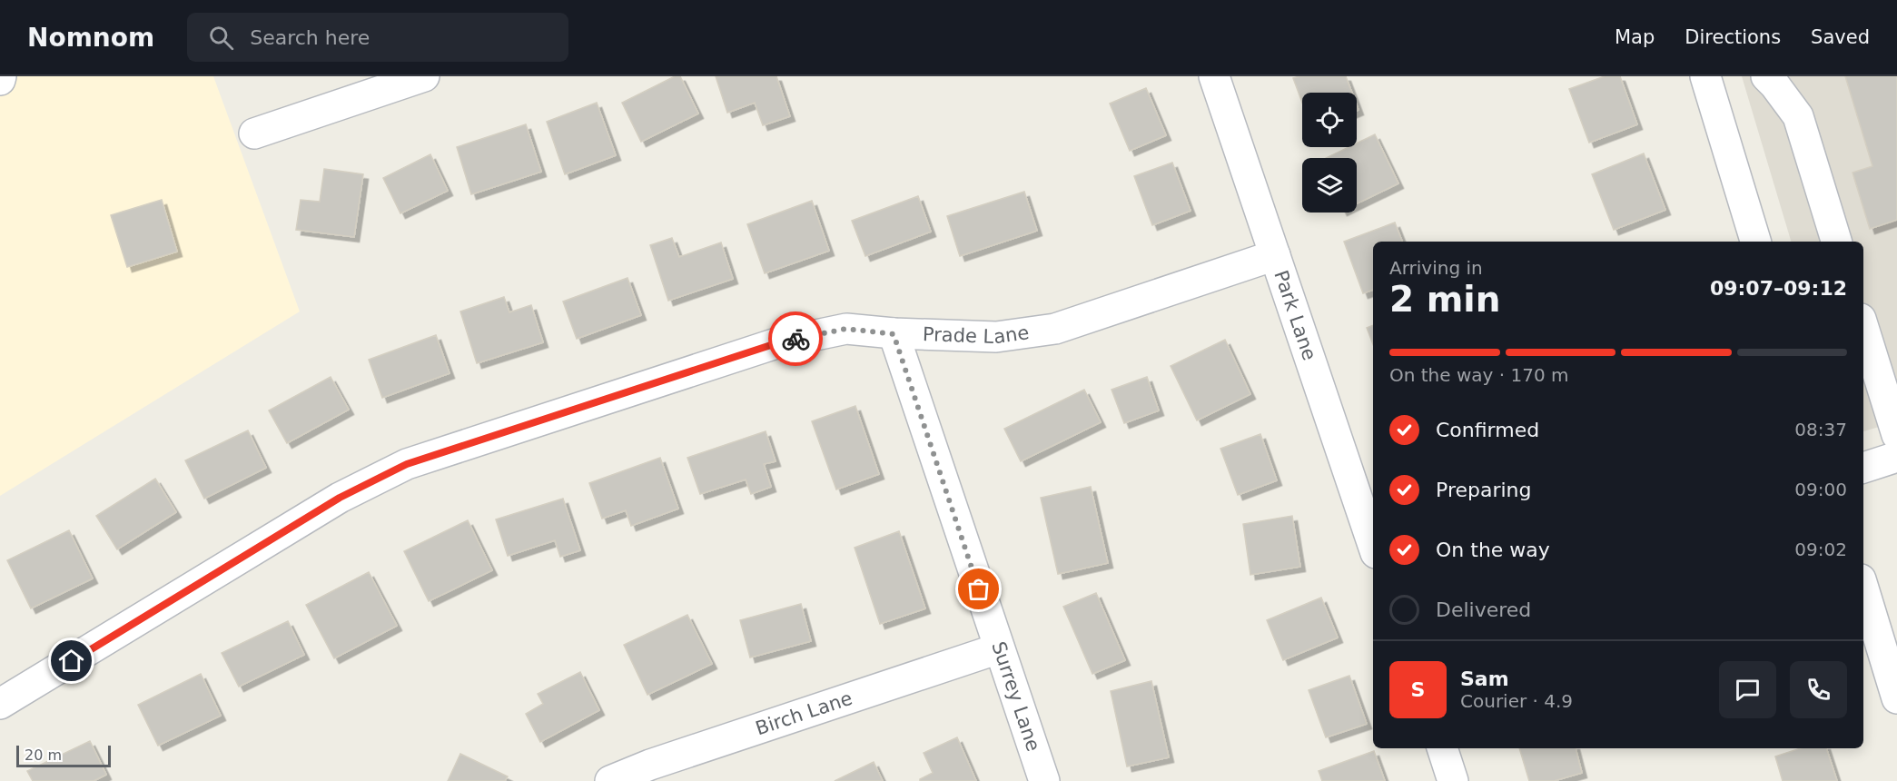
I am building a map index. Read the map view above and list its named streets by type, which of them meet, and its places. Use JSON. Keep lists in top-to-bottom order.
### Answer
{
  "streets": {
    "street": [
      "Park Lane",
      "Prade Lane",
      "Surrey Lane",
      "Birch Lane"
    ]
  },
  "crossings": [
    ["Park Lane", "Prade Lane"],
    ["Prade Lane", "Surrey Lane"],
    ["Surrey Lane", "Birch Lane"]
  ],
  "scale_bar": "20 m",
  "page": {
    "header": "Nomnom",
    "search": "Search here",
    "nav": ["Map", "Directions", "Saved"],
    "heading": ["2 min", "Arriving in", "09:07–09:12"],
    "panel": ["Sam", "Courier · 4.9"],
    "bar": "On the way · 170 m",
    "list": [
      ["Confirmed", "08:37"],
      ["Preparing", "09:00"],
      ["On the way", "09:02"],
      "Delivered"
    ],
    "round": "S",
    "scale": "20 m"
  }
}
